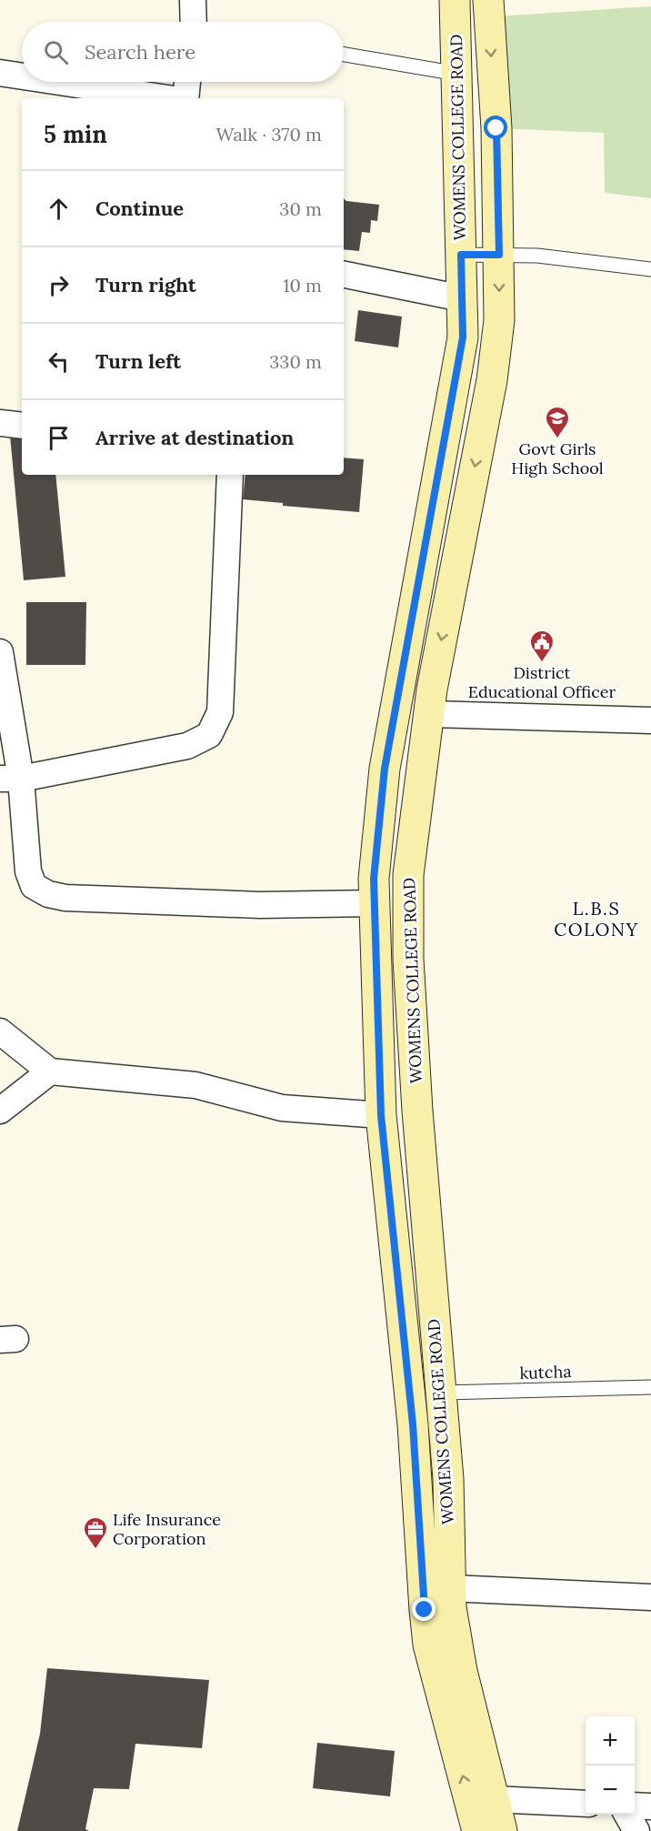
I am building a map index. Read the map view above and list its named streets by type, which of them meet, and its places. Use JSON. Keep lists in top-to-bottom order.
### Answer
{
  "streets": {
    "main road": ["WOMENS COLLEGE ROAD"],
    "lane": ["kutcha"]
  },
  "crossings": [
    ["WOMENS COLLEGE ROAD", "kutcha"]
  ],
  "districts": ["L.B.S COLONY"],
  "places": {
    "school or university": ["Govt Girls High School"],
    "public building": ["District Educational Officer"],
    "office": ["Life Insurance Corporation"]
  },
  "page": {
    "search": "Search here",
    "heading": ["5 min", "Walk · 370 m"],
    "list": [
      ["Continue", "30 m"],
      ["Turn right", "10 m"],
      ["Turn left", "330 m"],
      "Arrive at destination"
    ],
    "map_buttons": ["+", "−"]
  }
}
